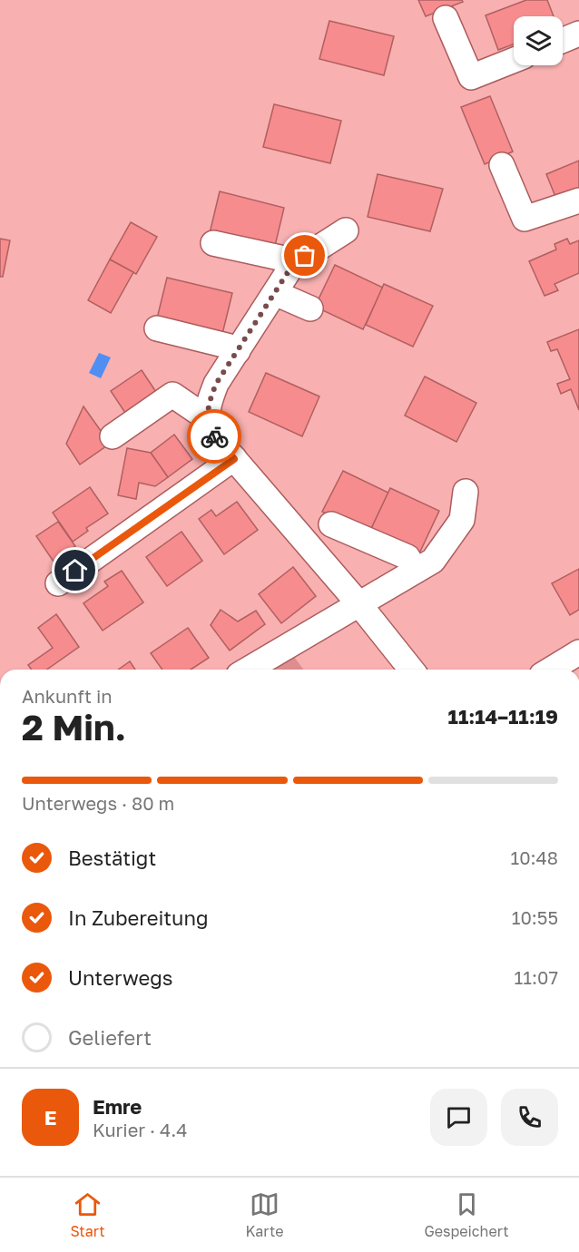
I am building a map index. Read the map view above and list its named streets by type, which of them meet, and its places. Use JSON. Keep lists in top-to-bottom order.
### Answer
{
  "page": {
    "heading": ["2 Min.", "Ankunft in", "11:14–11:19"],
    "panel": ["Emre", "Kurier · 4.4"],
    "bar": "Unterwegs · 80 m",
    "list": [
      ["Bestätigt", "10:48"],
      ["In Zubereitung", "10:55"],
      ["Unterwegs", "11:07"],
      "Geliefert"
    ],
    "round": "E",
    "tabs": ["Start", "Karte", "Gespeichert"]
  }
}
